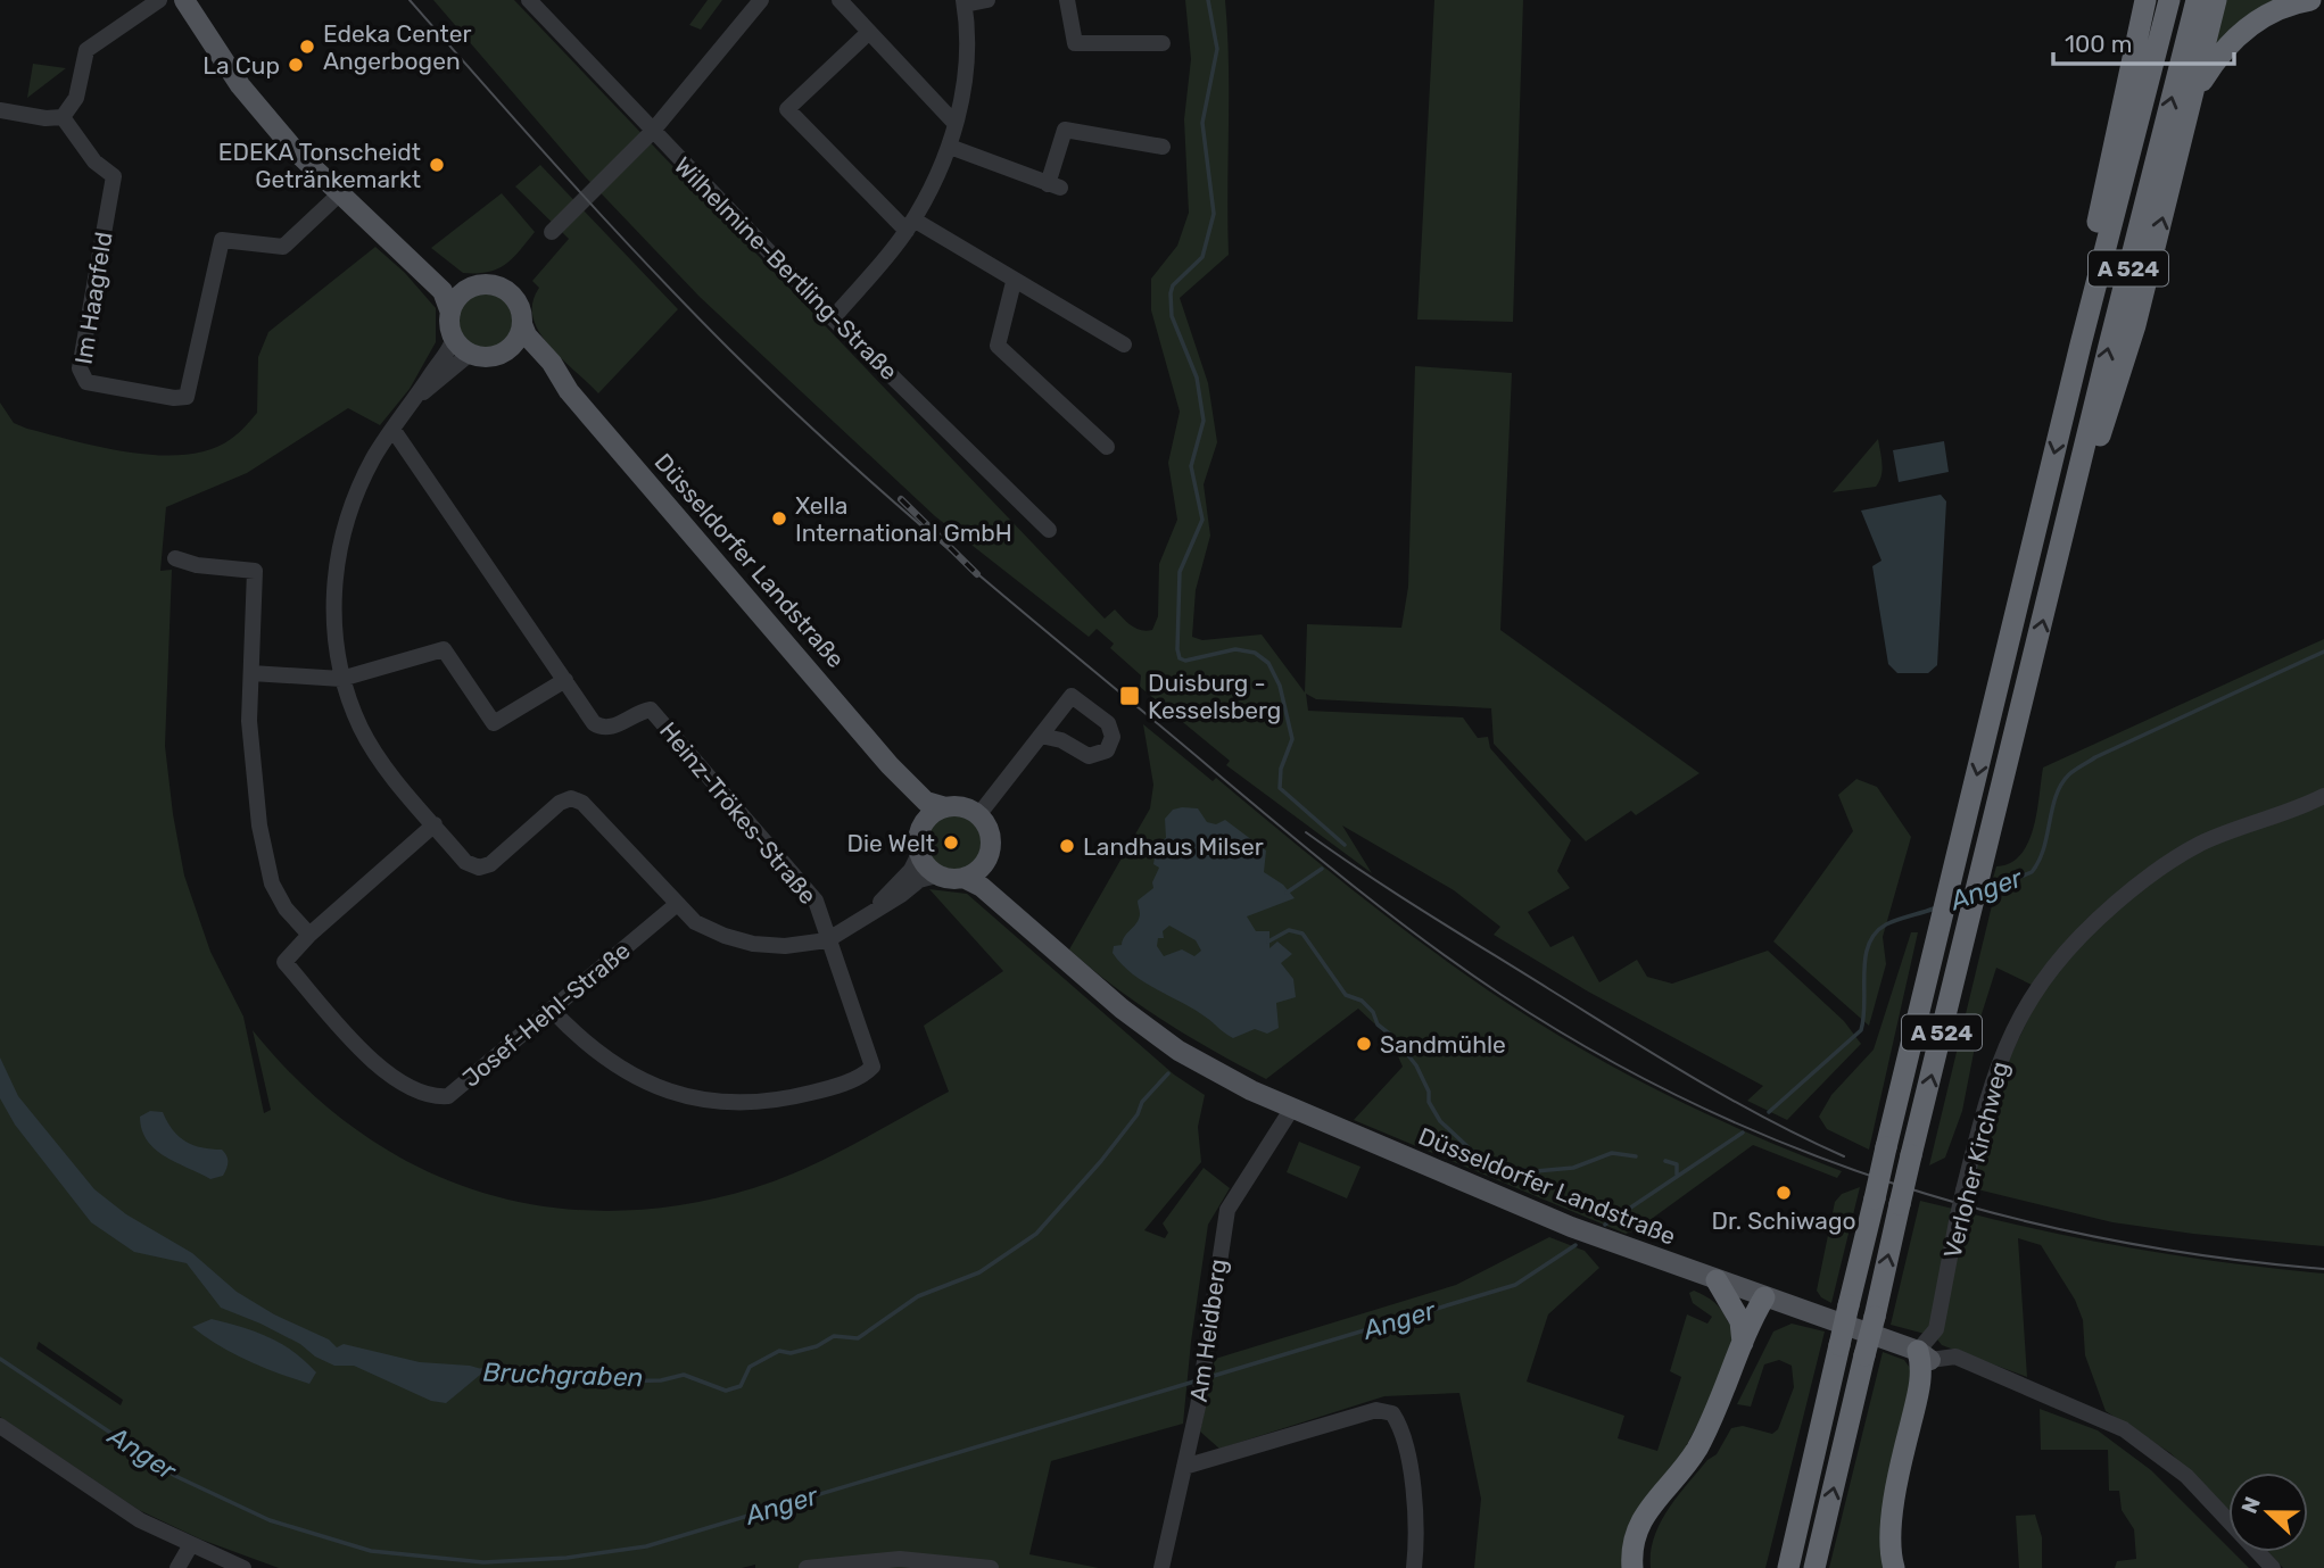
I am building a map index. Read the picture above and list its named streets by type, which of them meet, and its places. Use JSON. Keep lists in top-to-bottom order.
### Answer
{
  "streets": {
    "highway": ["A 524"],
    "main road": ["Düsseldorfer Landstraße"],
    "street": [
      "Wilhelmine-Bertling-Straße",
      "Im Haagfeld",
      "Heinz-Trökes-Straße",
      "Josef-Hehl-Straße",
      "Verloher Kirchweg",
      "Am Heidberg"
    ]
  },
  "crossings": [
    ["Düsseldorfer Landstraße", "Verloher Kirchweg"],
    ["Düsseldorfer Landstraße", "Am Heidberg"],
    ["Heinz-Trökes-Straße", "Josef-Hehl-Straße"]
  ],
  "water": ["Anger", "Bruchgraben"],
  "places": {
    "other": [
      "Edeka Center Angerbogen",
      "La Cup",
      "EDEKA Tonscheidt Getränkemarkt",
      "Xella International GmbH",
      "Die Welt",
      "Landhaus Milser",
      "Sandmühle",
      "Dr. Schiwago"
    ],
    "transit": ["Duisburg - Kesselsberg"]
  },
  "scale_bar": "100 m",
  "north": "left"
}
